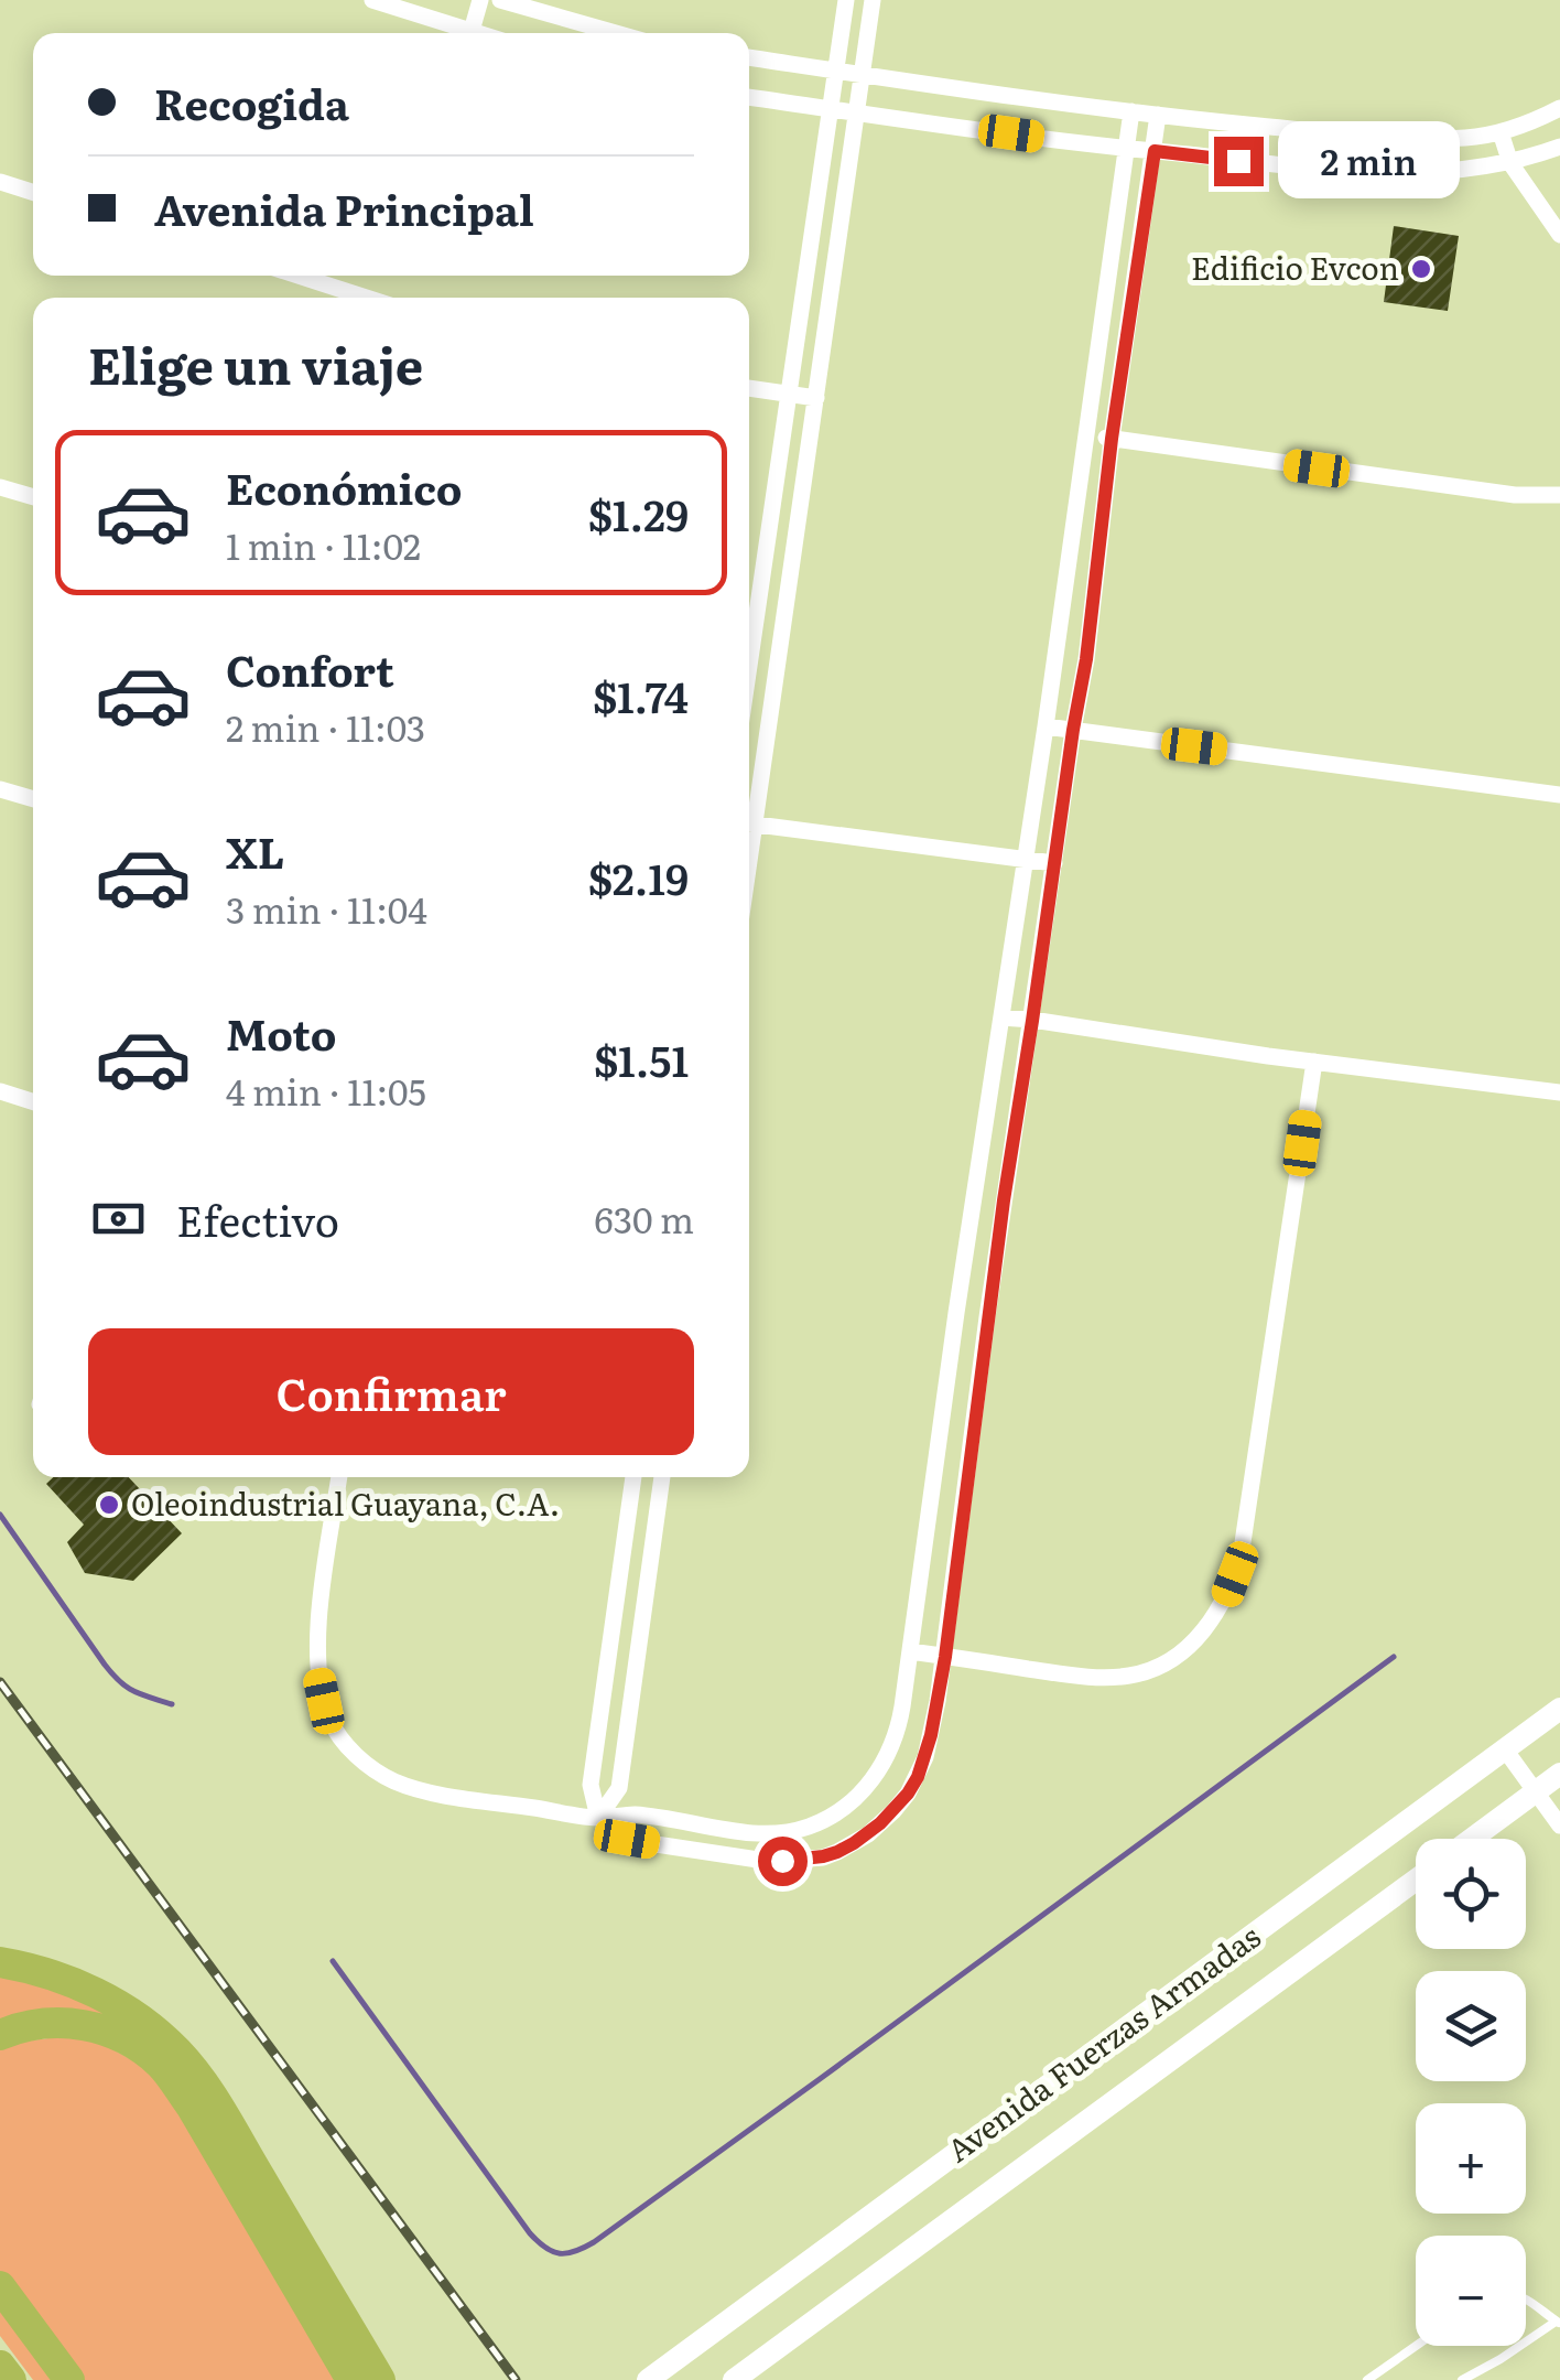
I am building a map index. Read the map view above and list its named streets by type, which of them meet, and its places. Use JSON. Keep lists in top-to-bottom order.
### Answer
{
  "streets": {
    "street": ["Avenida Fuerzas Armadas"]
  },
  "places": ["Edificio Evcon", "Oleoindustrial Guayana, C.A."],
  "page": {
    "banner": ["Recogida", "Avenida Principal"],
    "bubble": "2 min",
    "heading": "Elige un viaje",
    "list": [
      {
        "name": "Económico",
        "note": "1 min · 11:02",
        "value": "$1.29"
      },
      {
        "name": "Confort",
        "note": "2 min · 11:03",
        "value": "$1.74"
      },
      {
        "name": "XL",
        "note": "3 min · 11:04",
        "value": "$2.19"
      },
      {
        "name": "Moto",
        "note": "4 min · 11:05",
        "value": "$1.51"
      }
    ],
    "pay": ["Efectivo", "630 m"],
    "buttons": "Confirmar",
    "map_buttons": ["+", "−"]
  }
}
